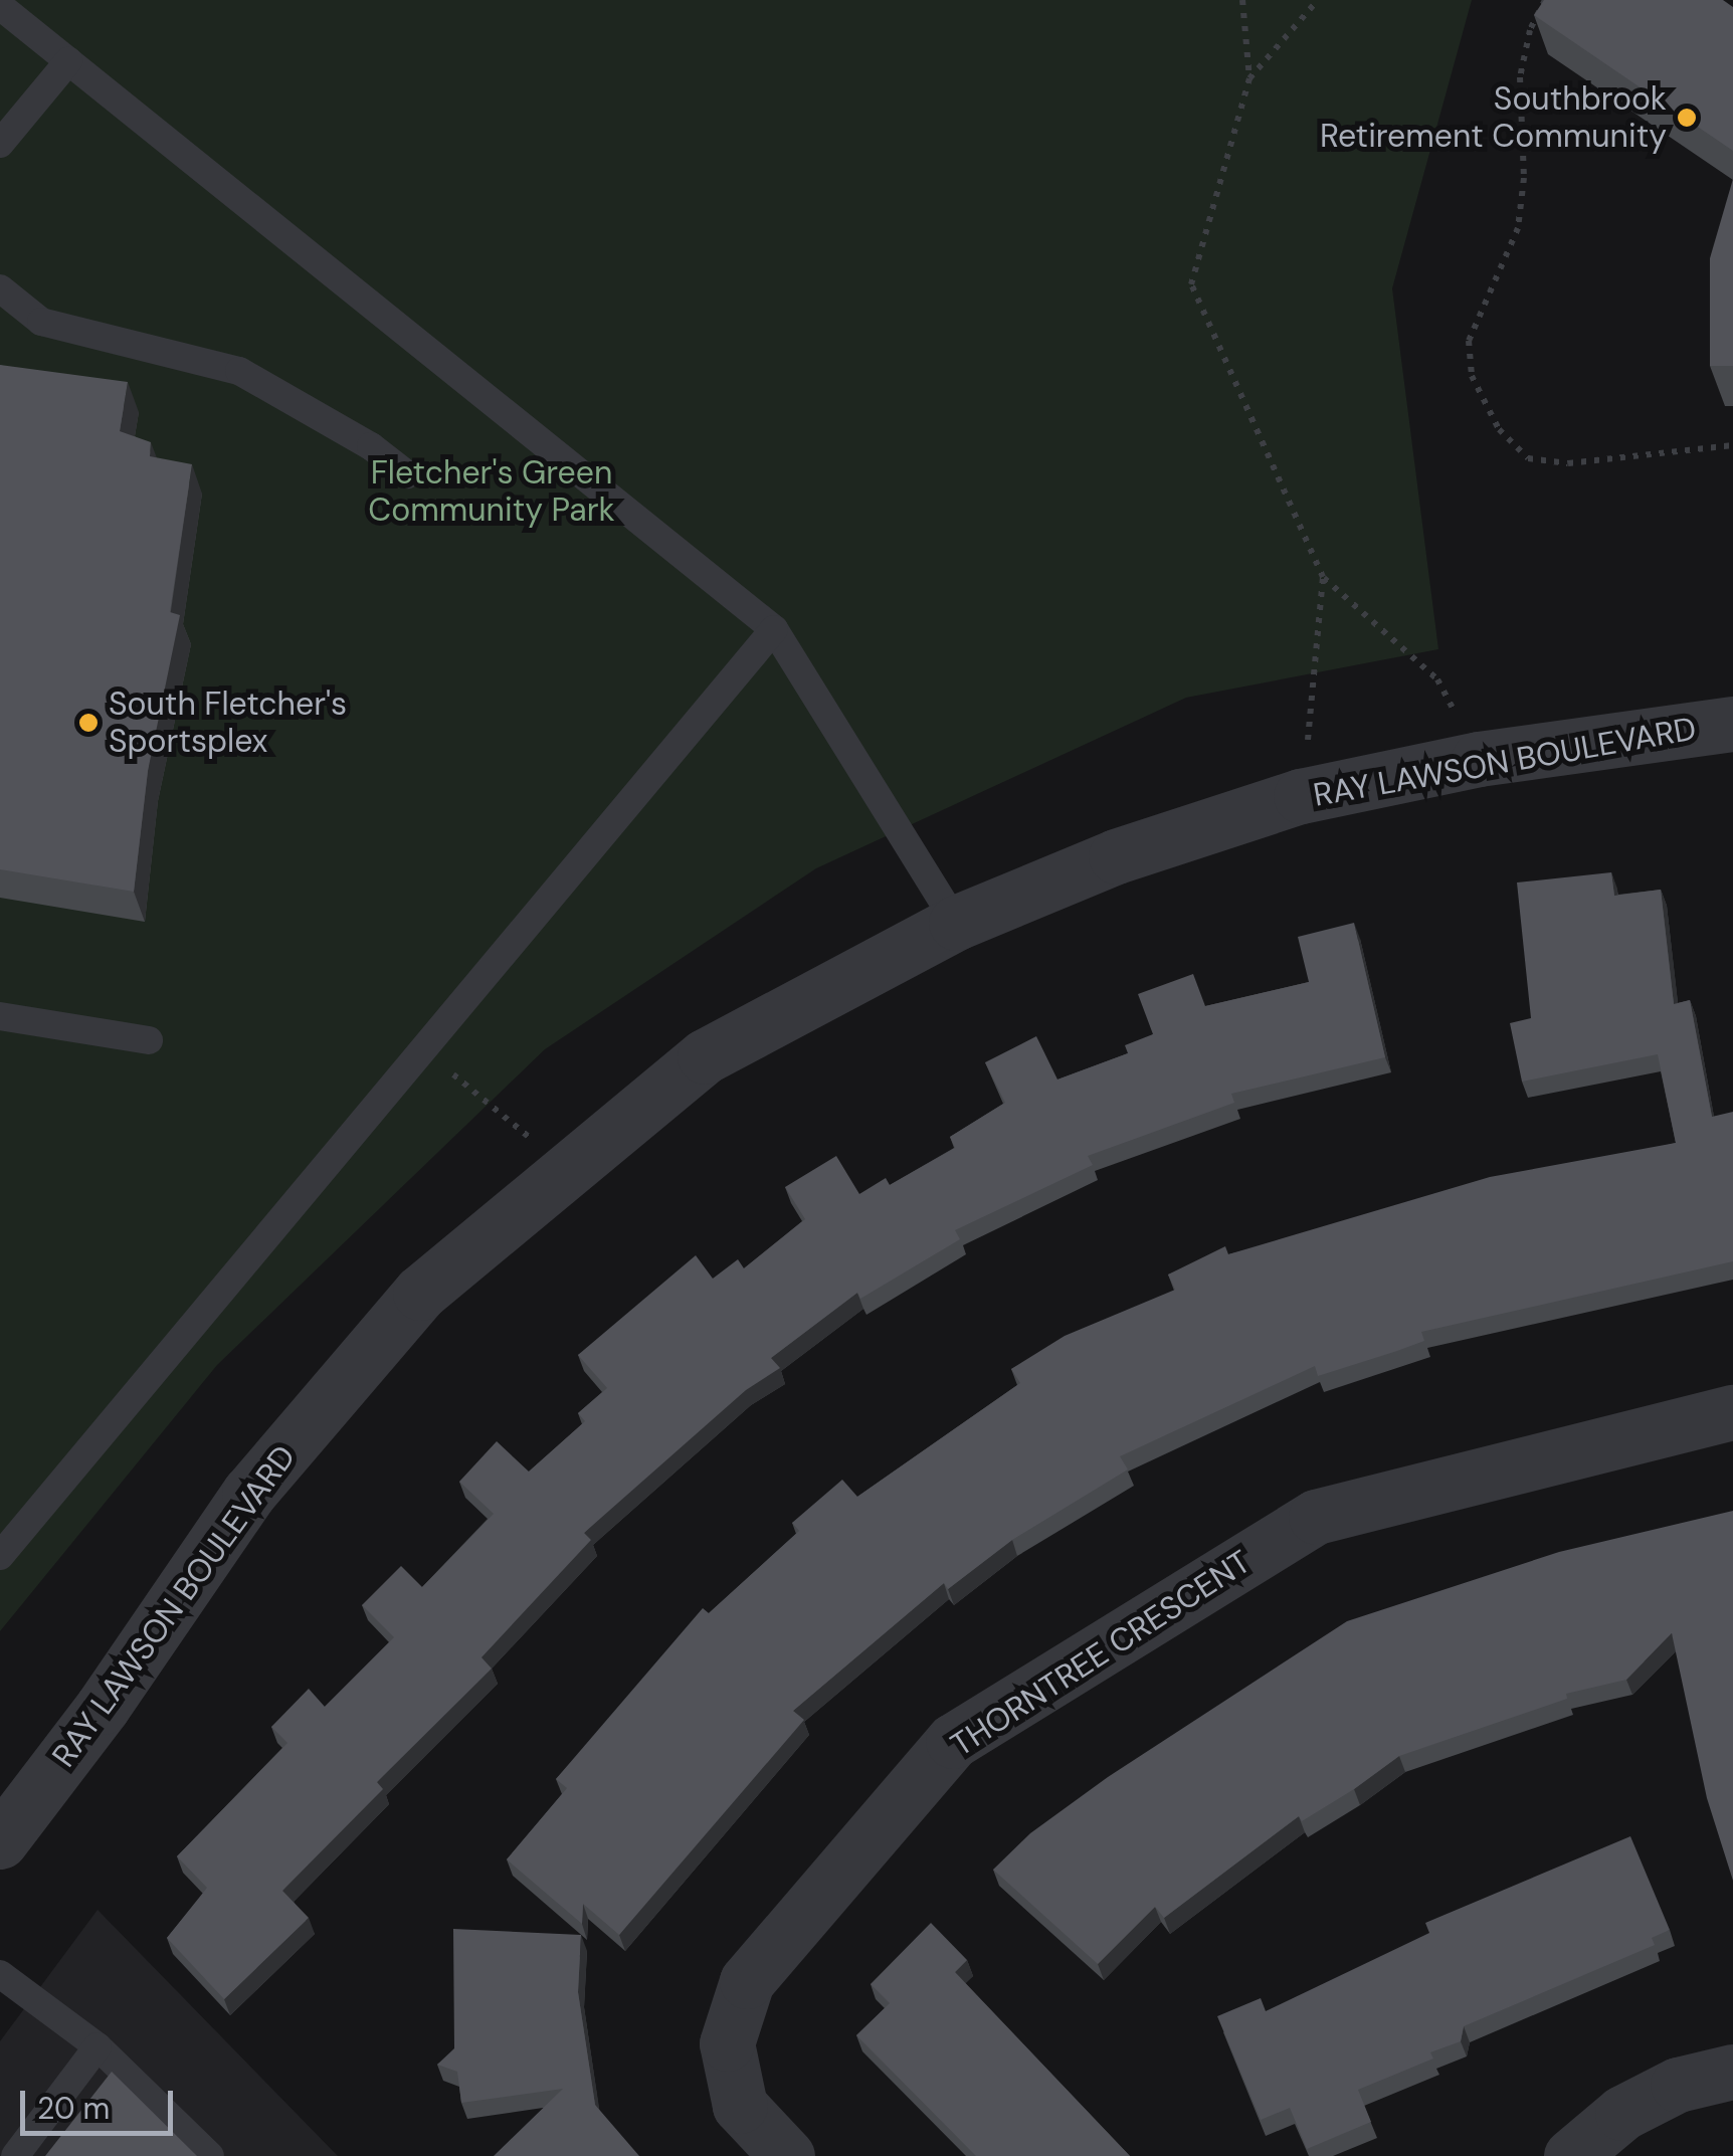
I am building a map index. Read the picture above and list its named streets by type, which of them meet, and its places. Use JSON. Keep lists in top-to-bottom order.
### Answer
{
  "streets": {
    "street": ["RAY LAWSON BOULEVARD", "THORNTREE CRESCENT"]
  },
  "parks": ["Fletcher's Green Community Park"],
  "places": ["Southbrook Retirement Community", "South Fletcher's Sportsplex"],
  "scale_bar": "20 m"
}
